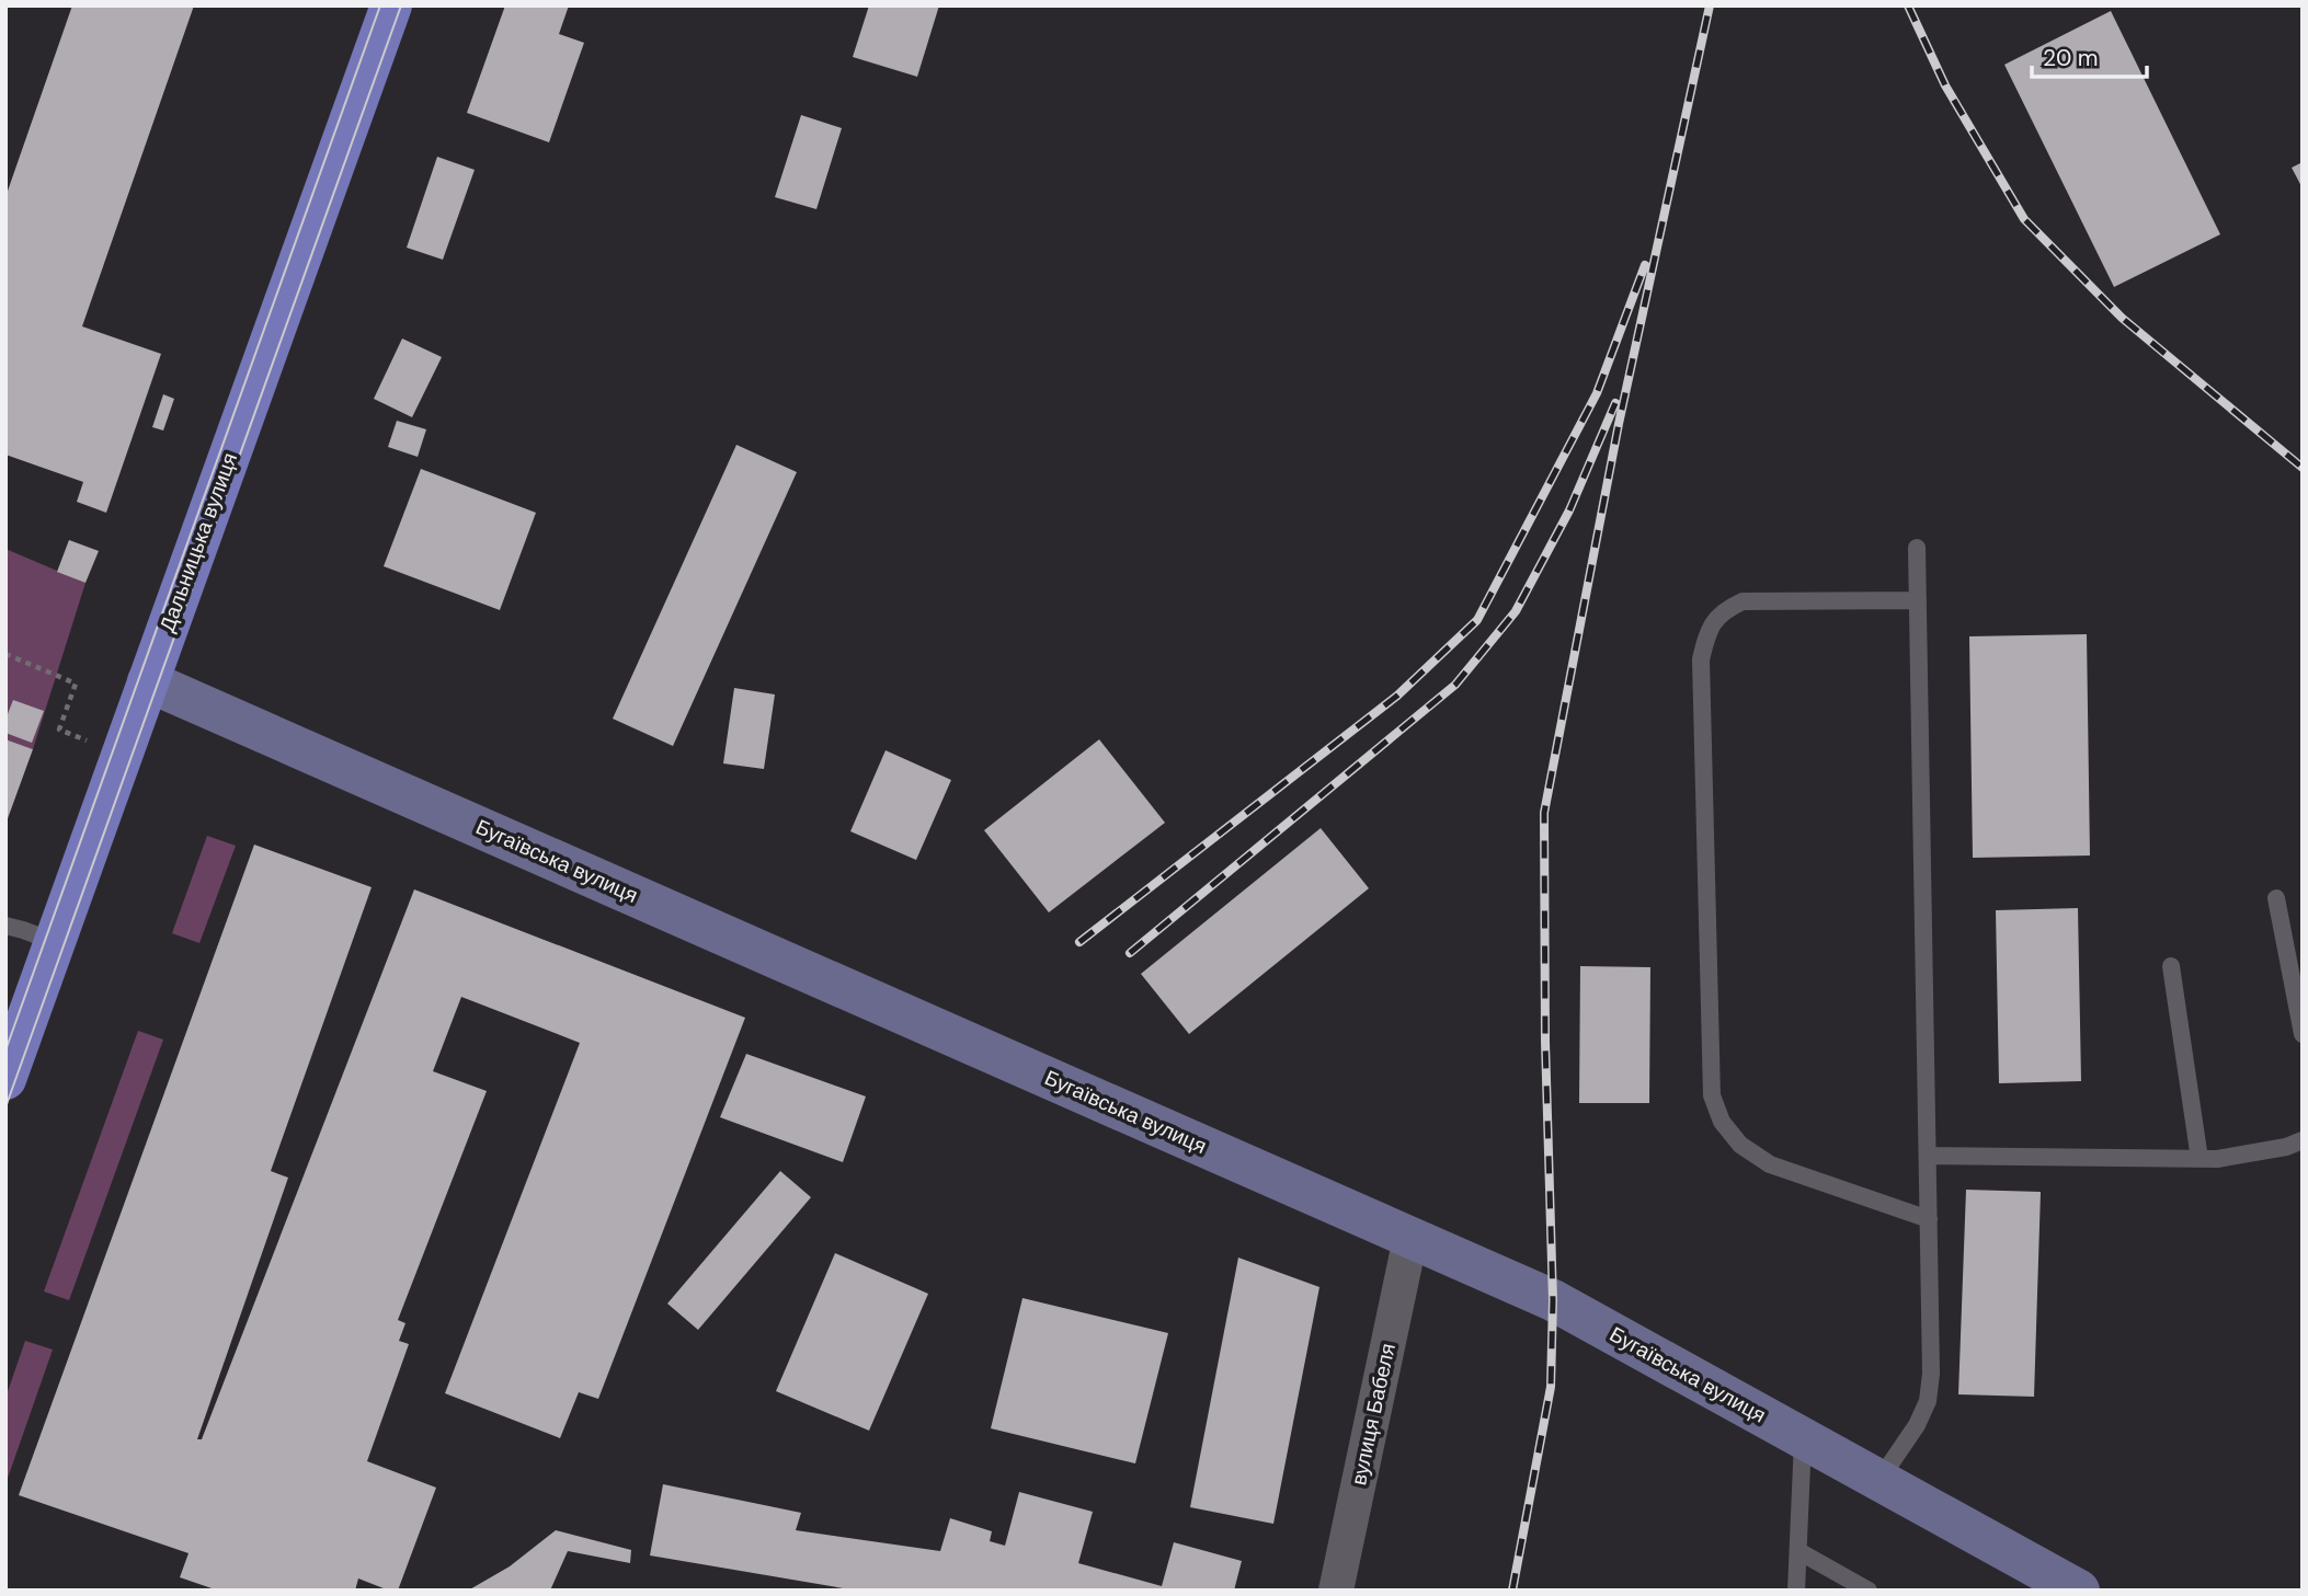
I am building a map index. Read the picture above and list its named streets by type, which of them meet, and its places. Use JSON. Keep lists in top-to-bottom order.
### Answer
{
  "streets": {
    "main road": ["Дальницька вулиця", "Бугаївська вулиця"],
    "street": ["вулиця Бабеля"]
  },
  "crossings": [
    ["Дальницька вулиця", "Бугаївська вулиця"],
    ["Бугаївська вулиця", "вулиця Бабеля"]
  ],
  "scale_bar": "20 m"
}
